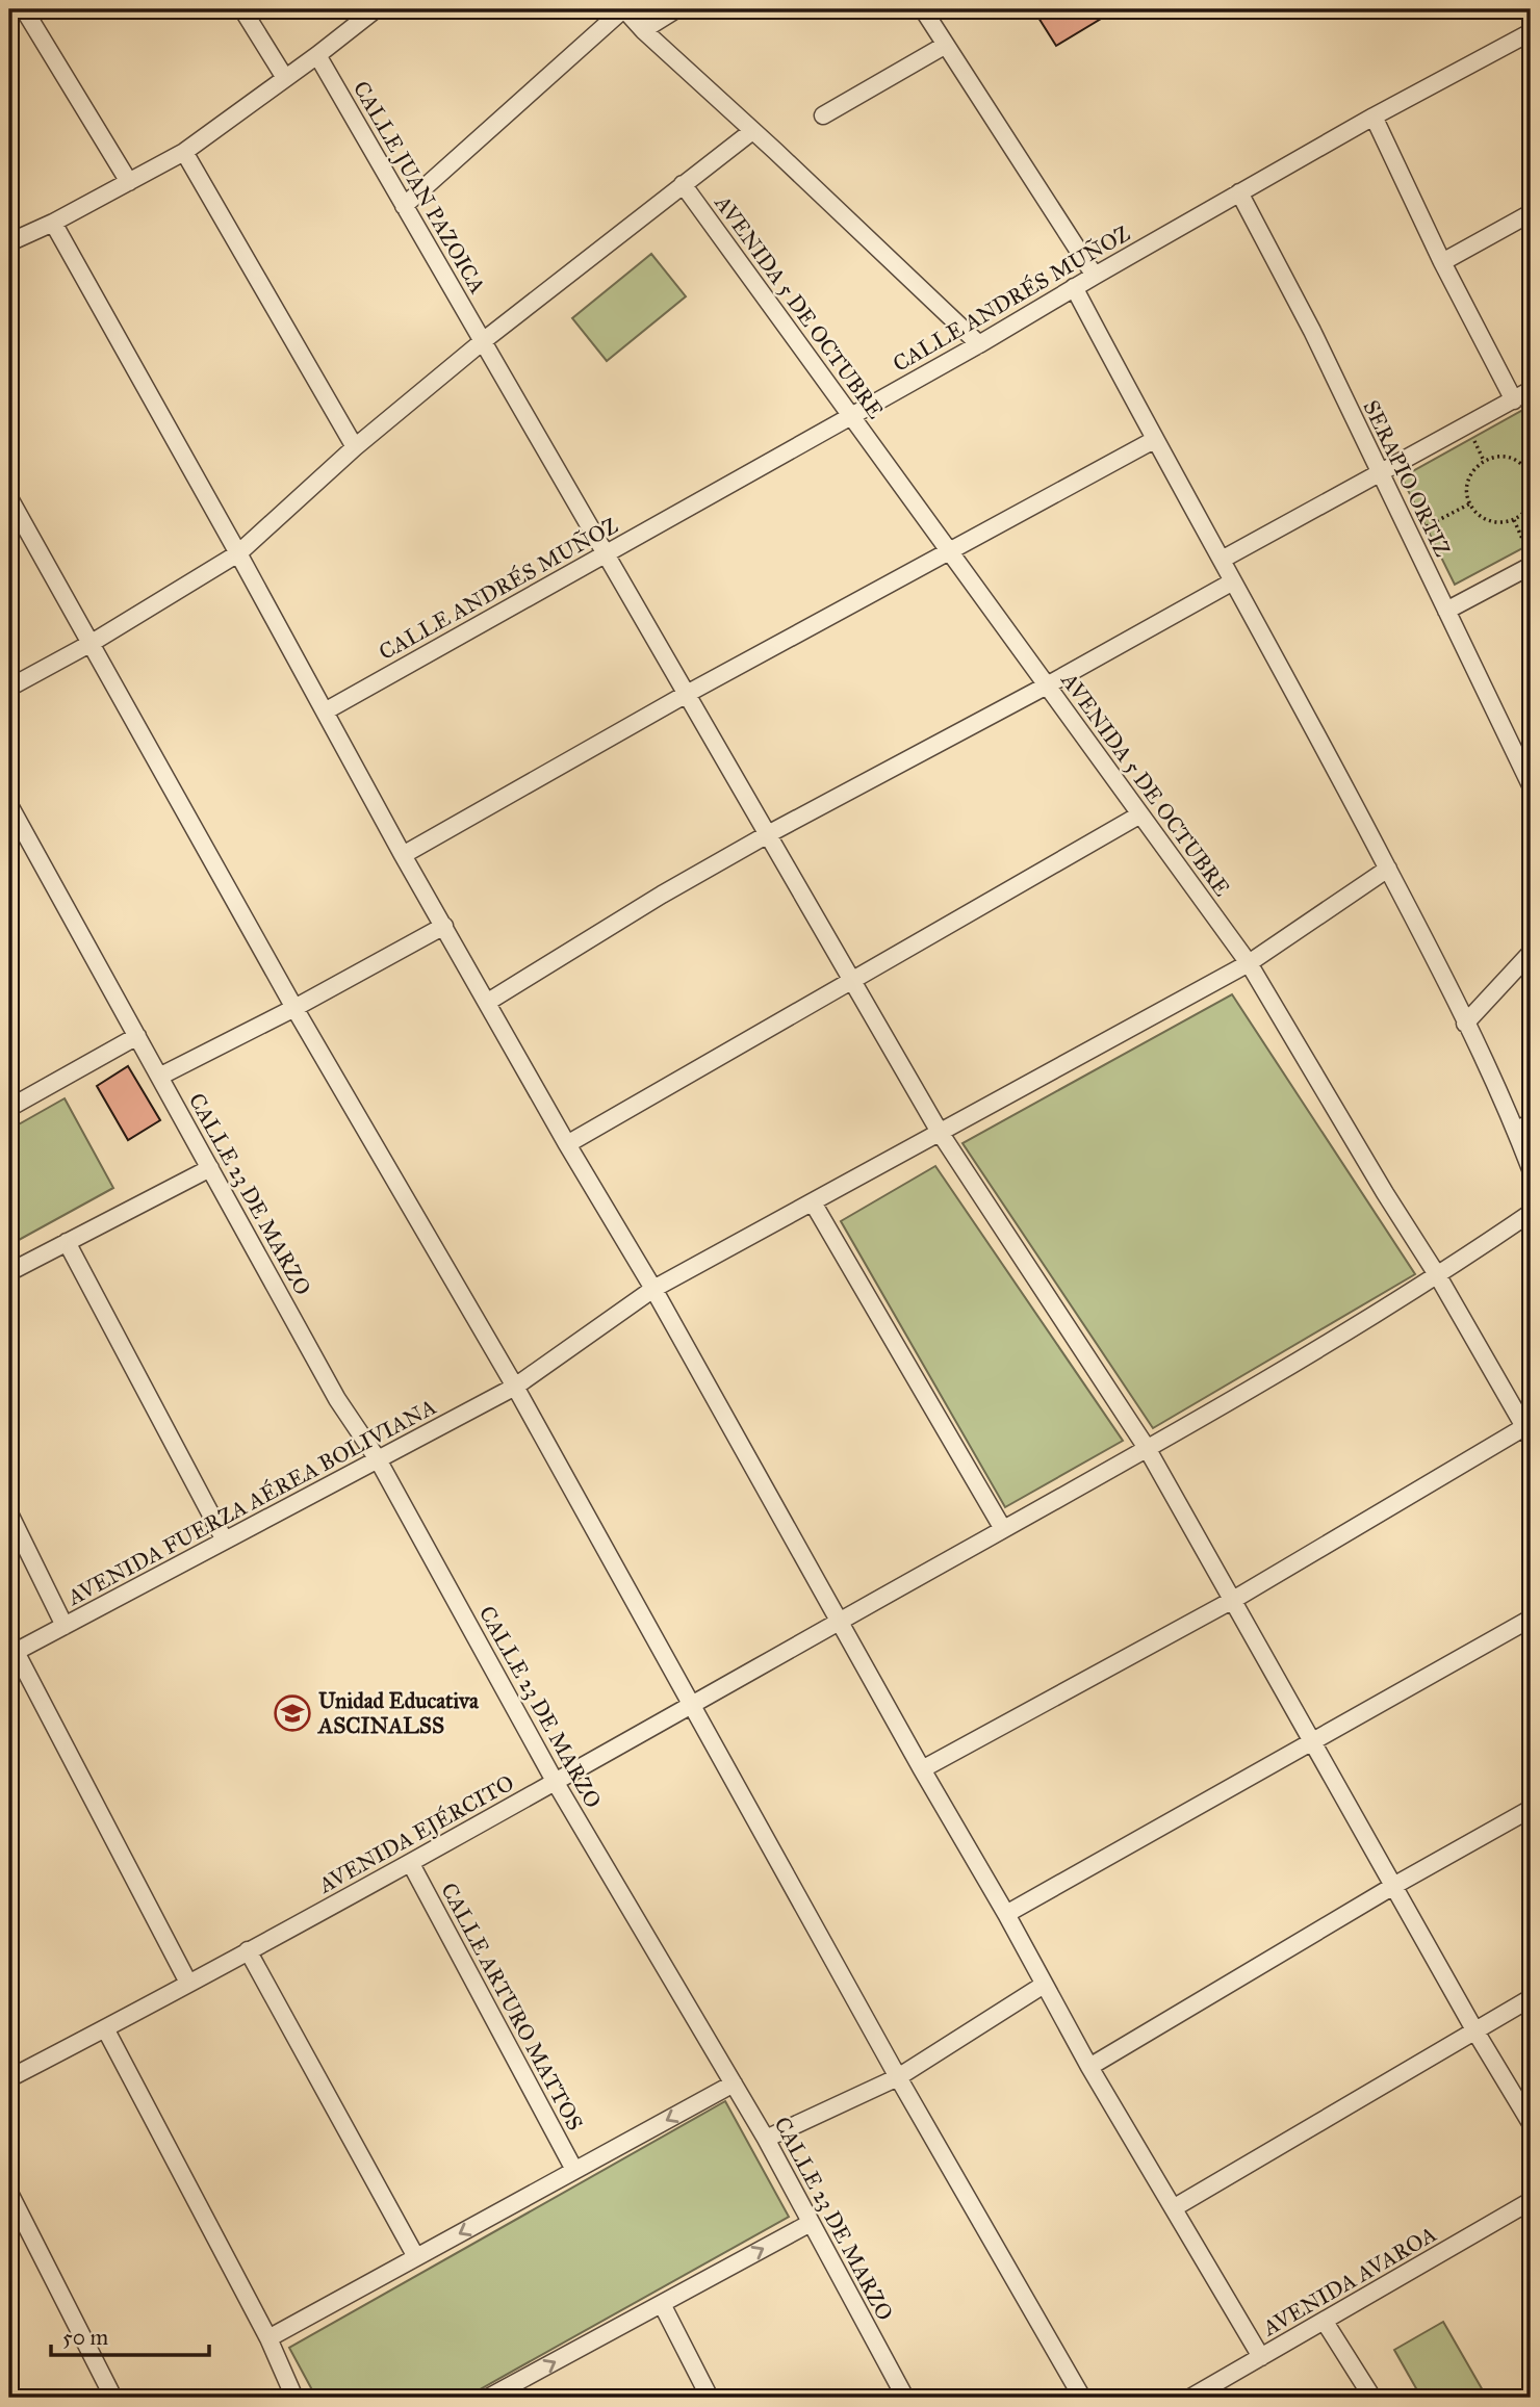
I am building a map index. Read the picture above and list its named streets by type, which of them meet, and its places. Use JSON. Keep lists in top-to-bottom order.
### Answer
{
  "streets": {
    "street": [
      "CALLE JUAN PAZOICA",
      "CALLE ANDRÉS MUÑOZ",
      "AVENIDA 5 DE OCTUBRE",
      "SERAPIO ORTIZ",
      "CALLE 23 DE MARZO",
      "AVENIDA FUERZA AÉREA BOLIVIANA",
      "AVENIDA EJÉRCITO",
      "CALLE ARTURO MATTOS",
      "AVENIDA AVAROA"
    ]
  },
  "crossings": [
    ["CALLE JUAN PAZOICA", "CALLE ANDRÉS MUÑOZ"],
    ["CALLE JUAN PAZOICA", "AVENIDA FUERZA AÉREA BOLIVIANA"],
    ["CALLE JUAN PAZOICA", "AVENIDA EJÉRCITO"],
    ["CALLE ANDRÉS MUÑOZ", "AVENIDA 5 DE OCTUBRE"],
    ["CALLE ANDRÉS MUÑOZ", "SERAPIO ORTIZ"],
    ["AVENIDA 5 DE OCTUBRE", "AVENIDA FUERZA AÉREA BOLIVIANA"],
    ["AVENIDA 5 DE OCTUBRE", "AVENIDA EJÉRCITO"],
    ["CALLE 23 DE MARZO", "AVENIDA FUERZA AÉREA BOLIVIANA"],
    ["CALLE 23 DE MARZO", "AVENIDA EJÉRCITO"],
    ["AVENIDA EJÉRCITO", "CALLE ARTURO MATTOS"]
  ],
  "places": {
    "school or university": ["Unidad Educativa ASCINALSS"]
  },
  "scale_bar": "50 m"
}
